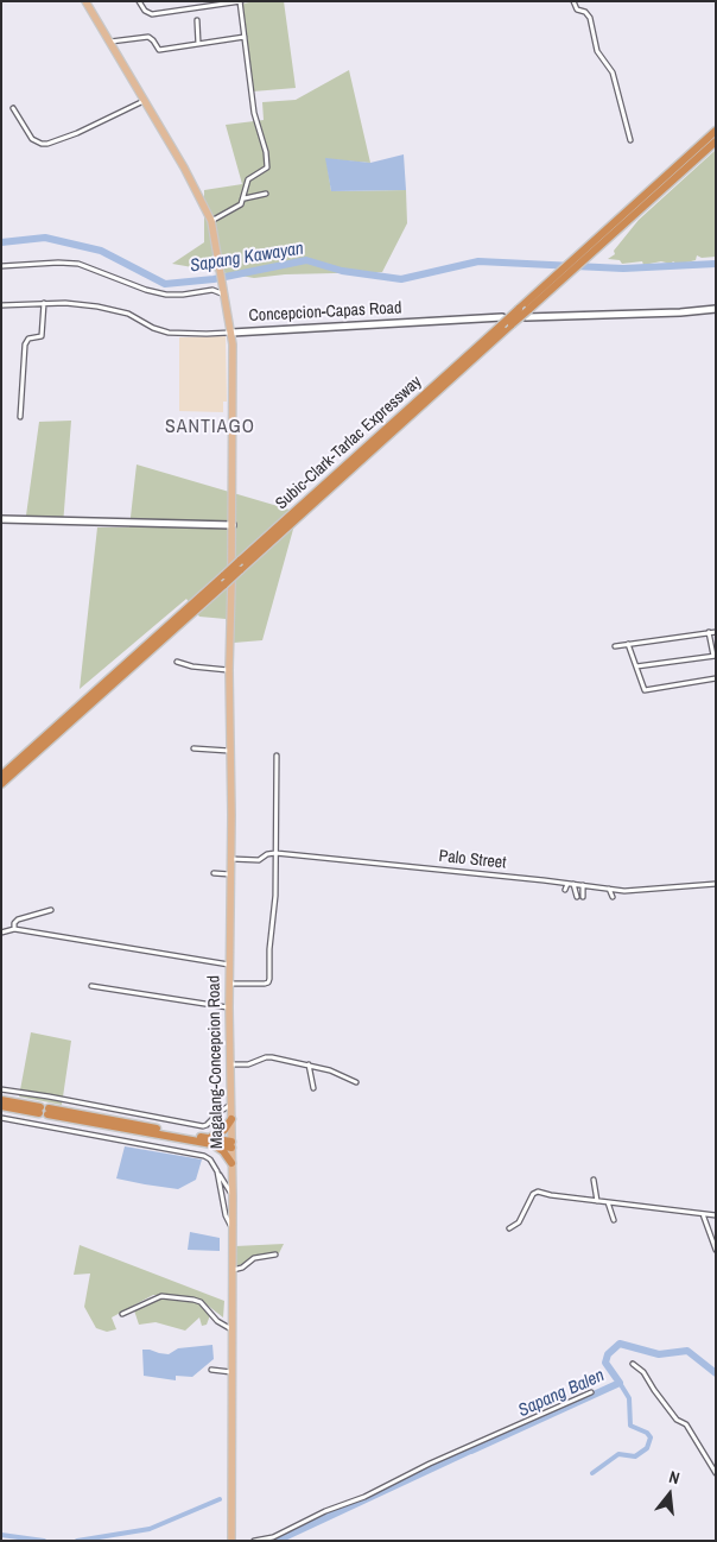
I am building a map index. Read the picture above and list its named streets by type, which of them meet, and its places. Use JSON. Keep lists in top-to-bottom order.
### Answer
{
  "streets": {
    "highway": ["Subic-Clark-Tarlac Expressway"],
    "main road": ["Concepcion-Capas Road", "Magalang-Concepcion Road"],
    "street": ["Palo Street"]
  },
  "crossings": [
    ["Concepcion-Capas Road", "Subic-Clark-Tarlac Expressway"],
    ["Subic-Clark-Tarlac Expressway", "Magalang-Concepcion Road"],
    ["Palo Street", "Magalang-Concepcion Road"]
  ],
  "districts": ["SANTIAGO"],
  "water": ["Sapang Kawayan", "Sapang Balen"],
  "north": "top"
}
